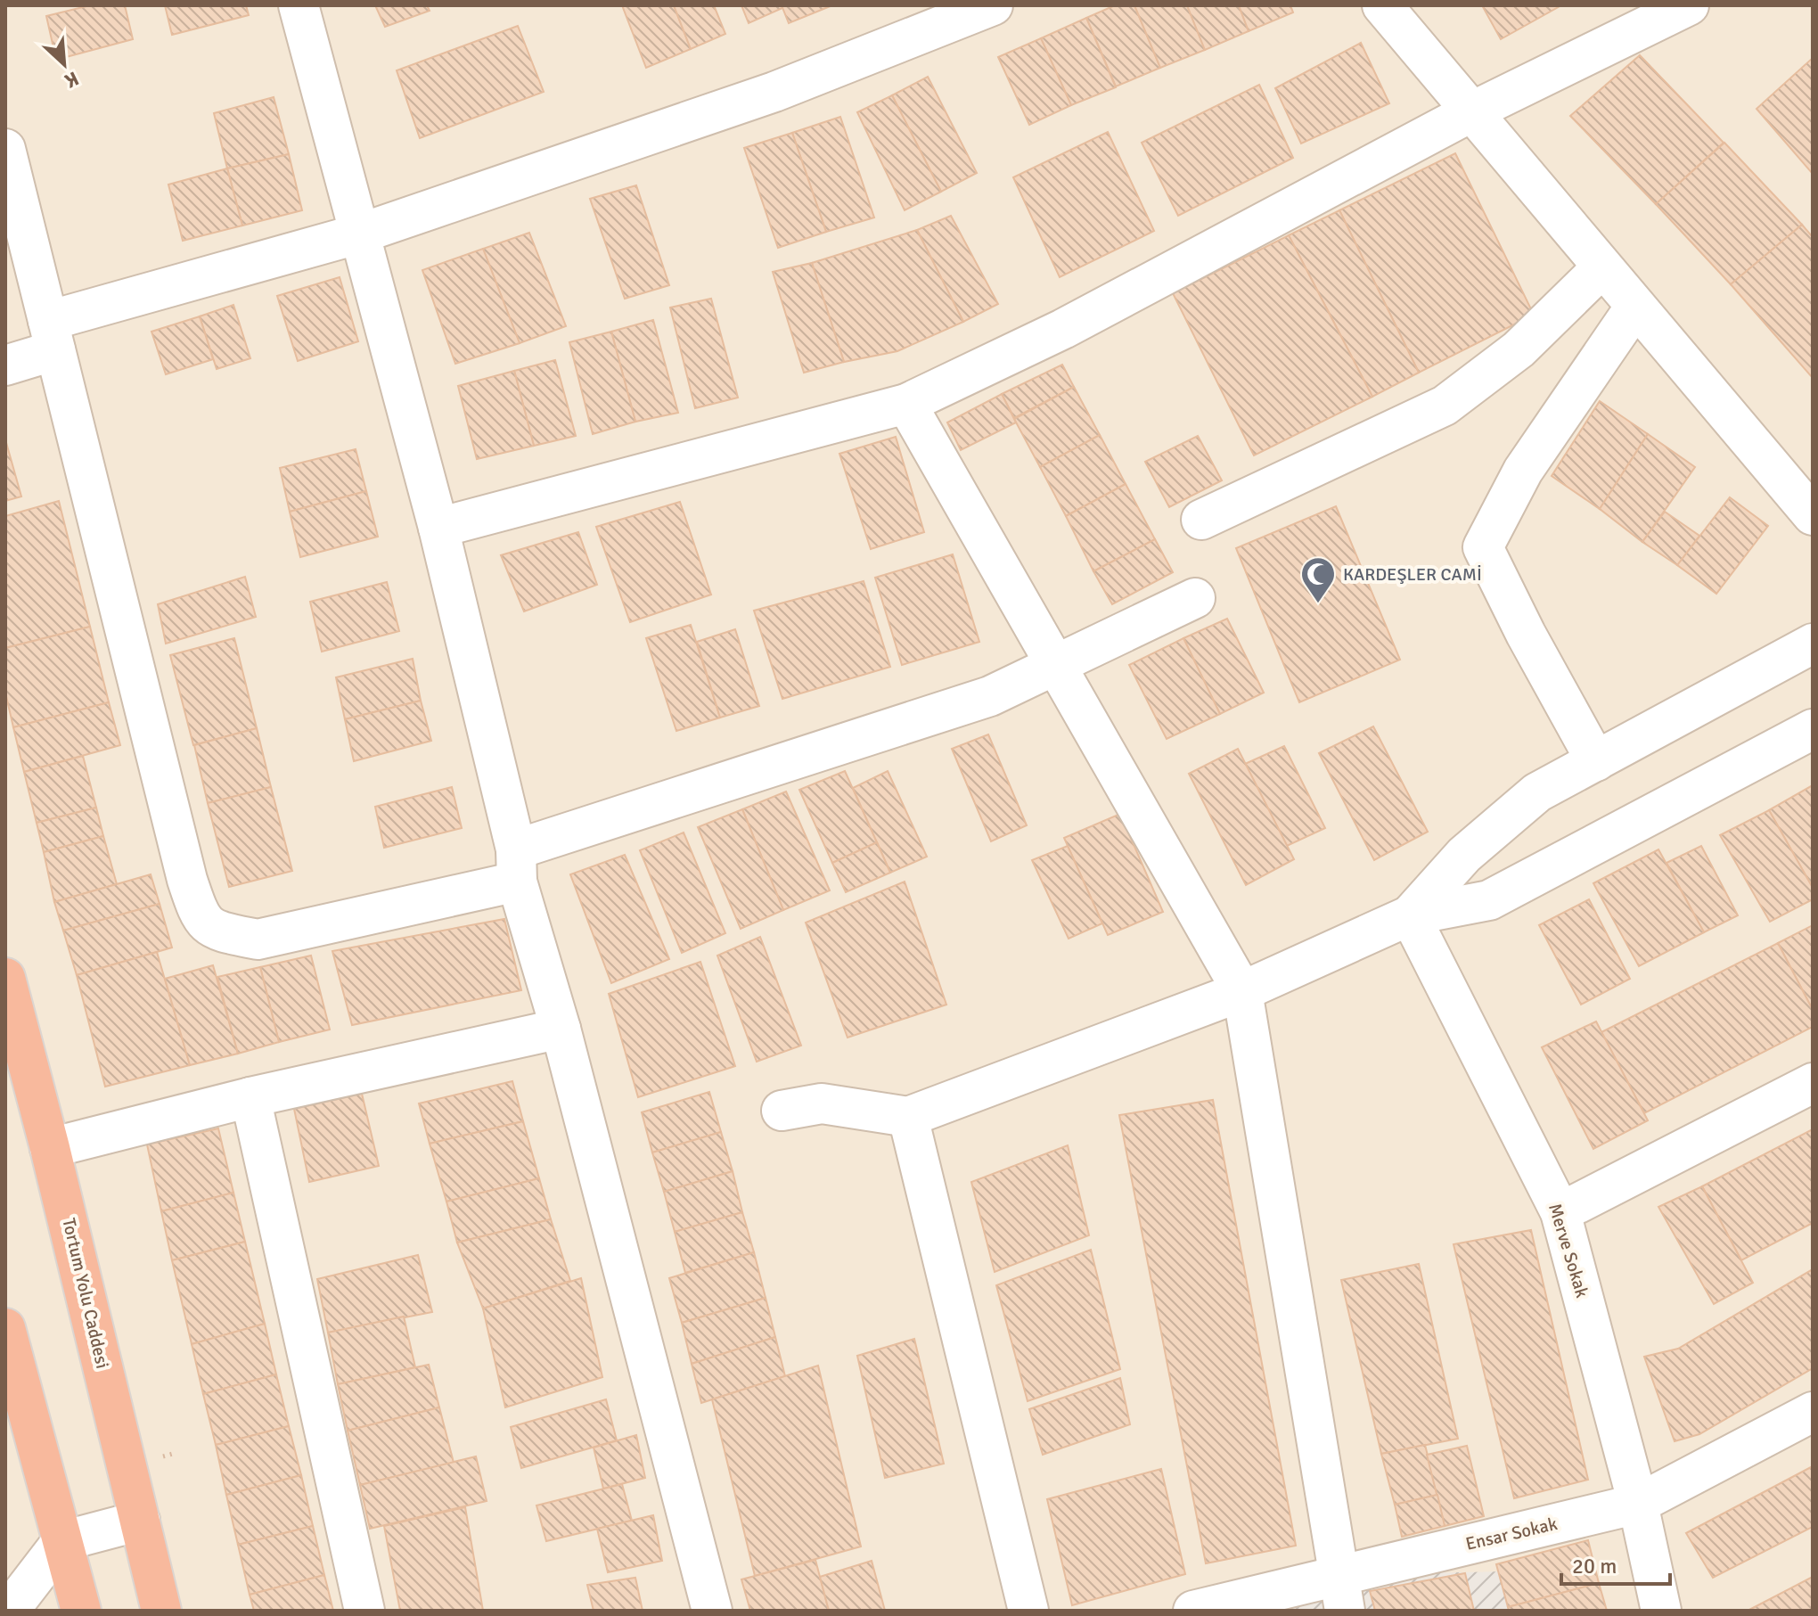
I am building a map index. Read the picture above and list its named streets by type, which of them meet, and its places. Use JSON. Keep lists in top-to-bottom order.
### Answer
{
  "streets": {
    "highway": ["Tortum Yolu Caddesi"],
    "street": ["Merve Sokak", "Ensar Sokak"]
  },
  "crossings": [
    ["Merve Sokak", "Ensar Sokak"]
  ],
  "places": {
    "mosque": ["KARDEŞLER CAMİ"]
  },
  "scale_bar": "20 m",
  "north": "bottom right"
}
